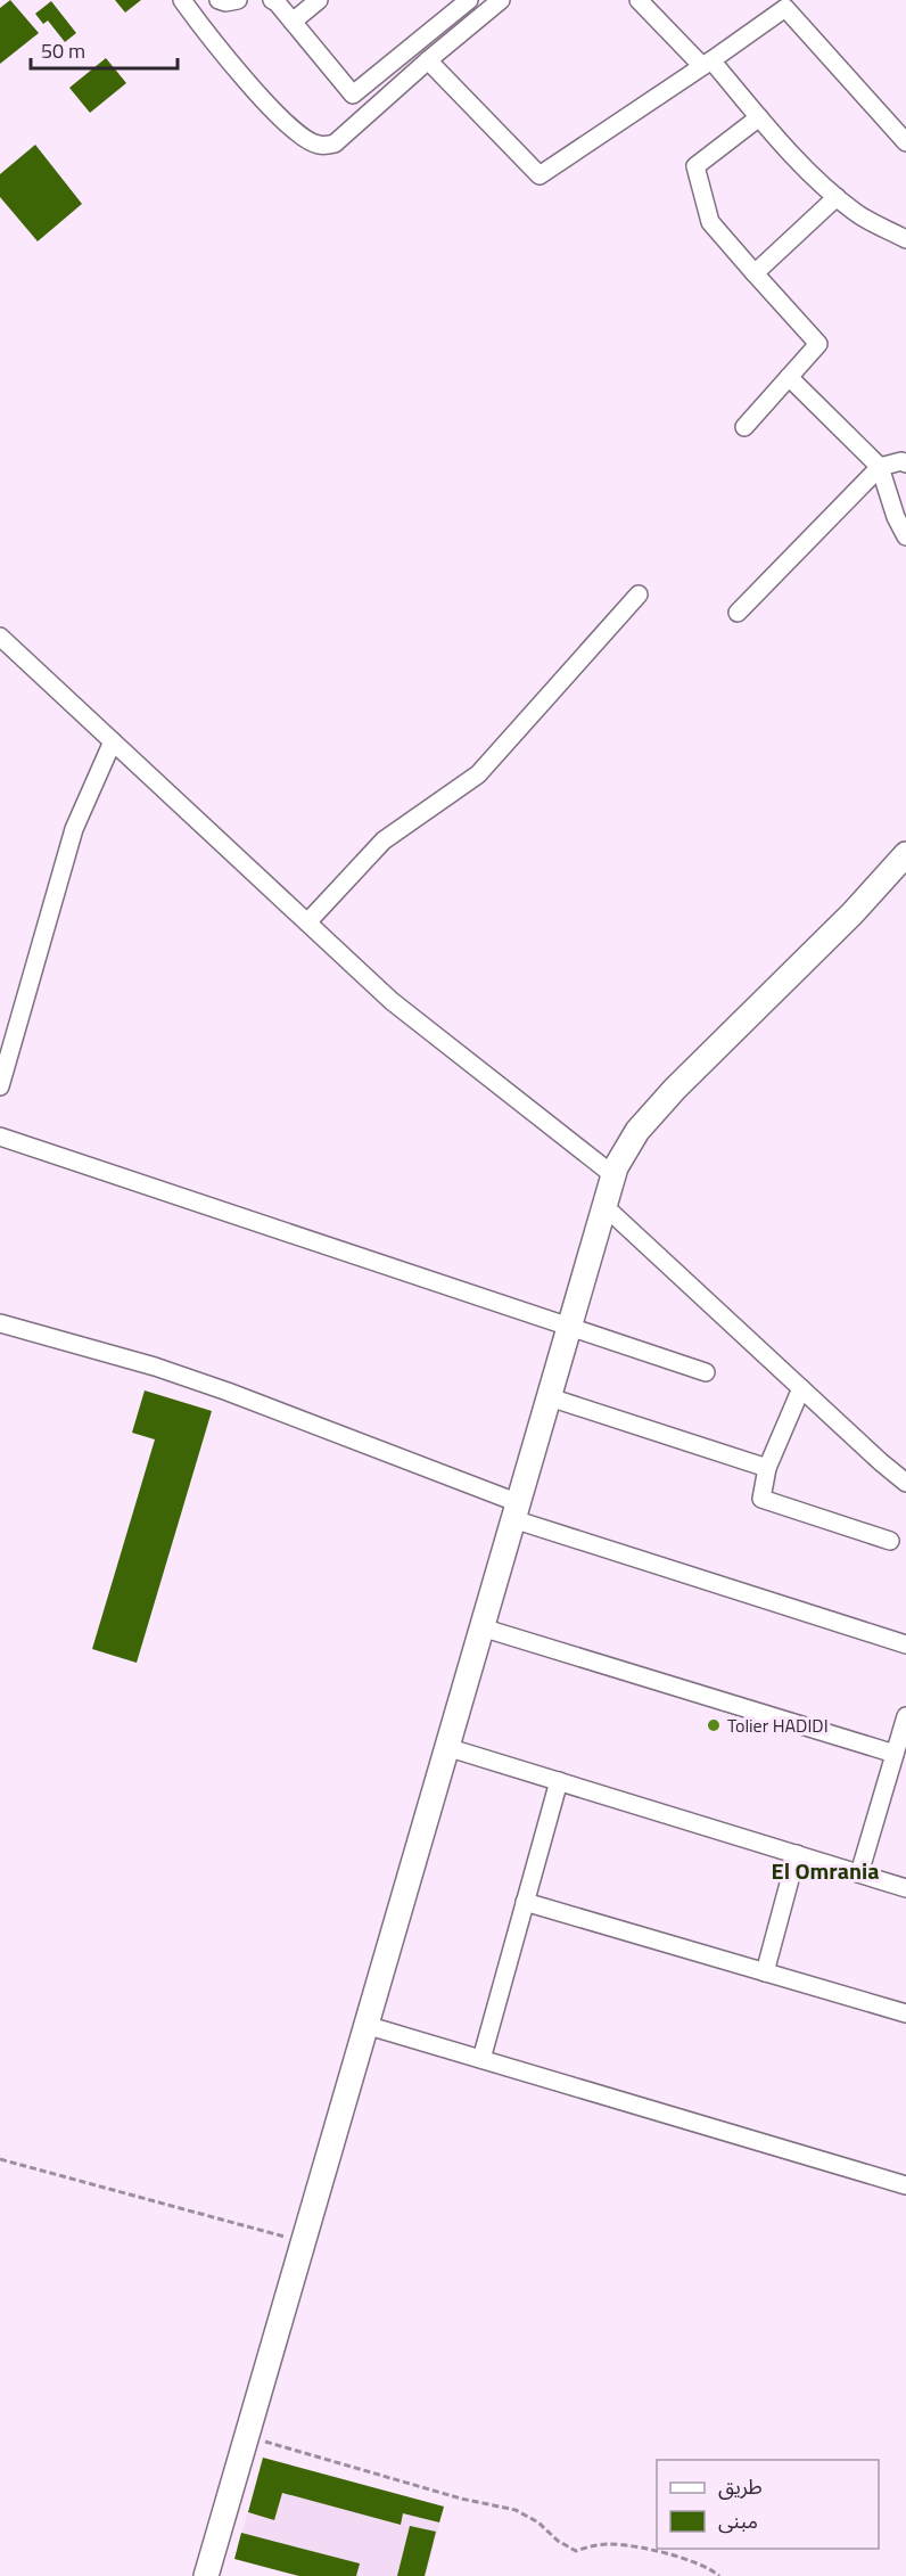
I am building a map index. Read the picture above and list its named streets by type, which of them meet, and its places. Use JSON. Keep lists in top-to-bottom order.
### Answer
{
  "districts": ["El Omrania"],
  "places": ["Tolier HADIDI"],
  "legend": ["طريق", "مبنى"],
  "scale_bar": "50 m"
}
